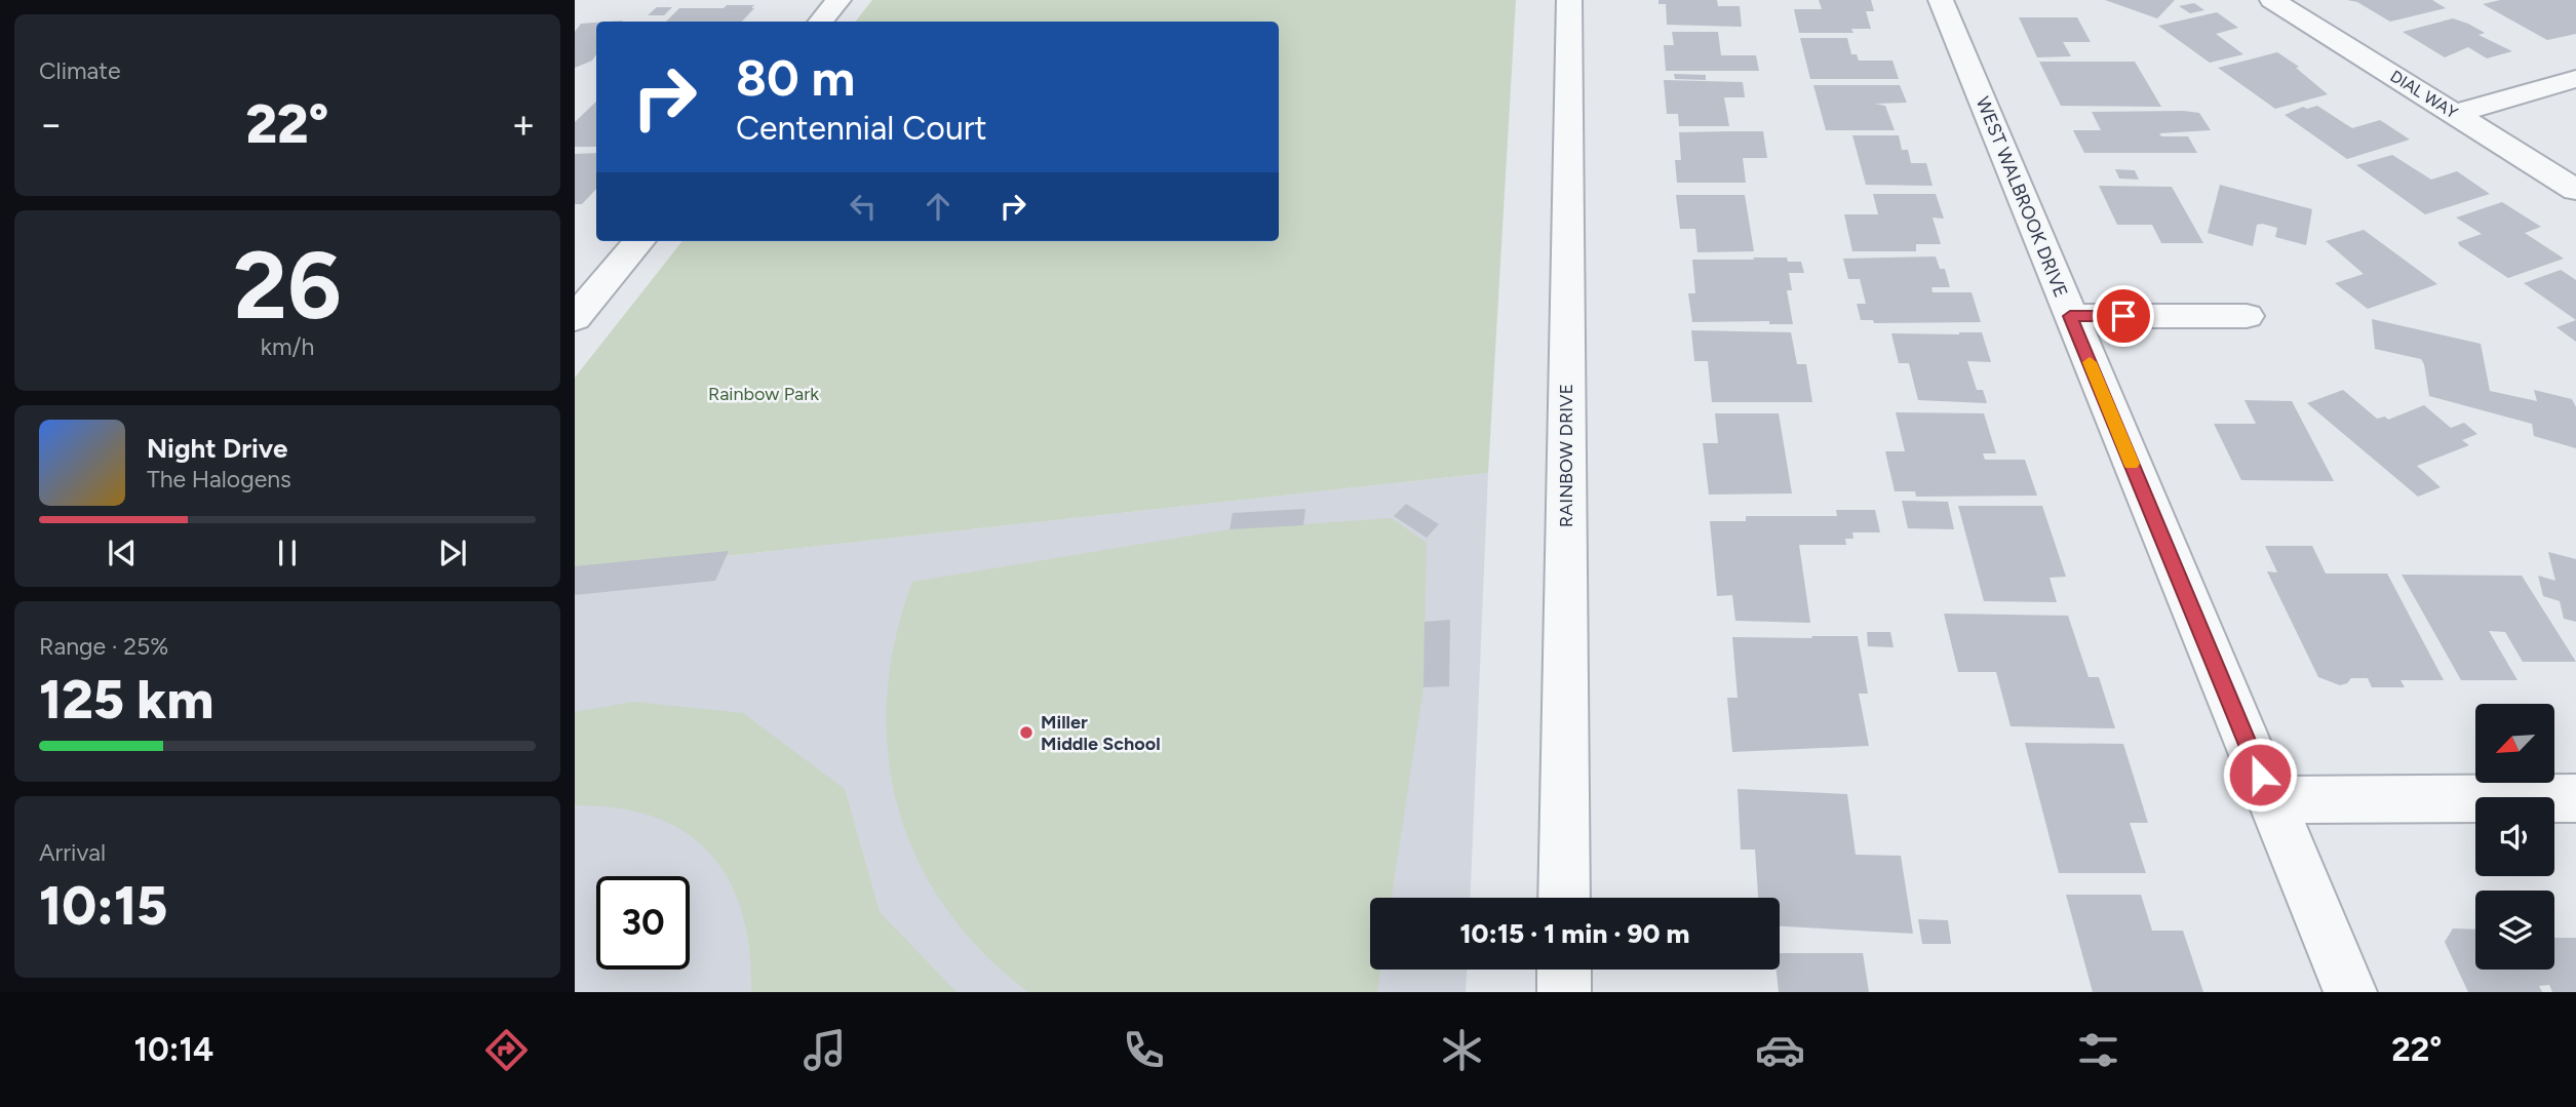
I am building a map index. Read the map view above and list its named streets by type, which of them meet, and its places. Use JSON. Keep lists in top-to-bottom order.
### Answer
{
  "streets": {
    "street": ["DIAL WAY", "WEST WALBROOK DRIVE", "RAINBOW DRIVE"]
  },
  "parks": ["Rainbow Park"],
  "places": ["Miller Middle School"],
  "north": "bottom left",
  "page": {
    "tile": [
      "Climate",
      ["26", "km/h"],
      ["Range · 25%", "125 km"],
      ["Arrival", "10:15"]
    ],
    "turn": ["80 m", "Centennial Court"],
    "heat": ["−", "22°", "+"],
    "song": ["Night Drive", "The Halogens"],
    "limit": "30",
    "trip": "10:15 · 1 min · 90 m",
    "tabs": ["10:14", "22°"]
  }
}
